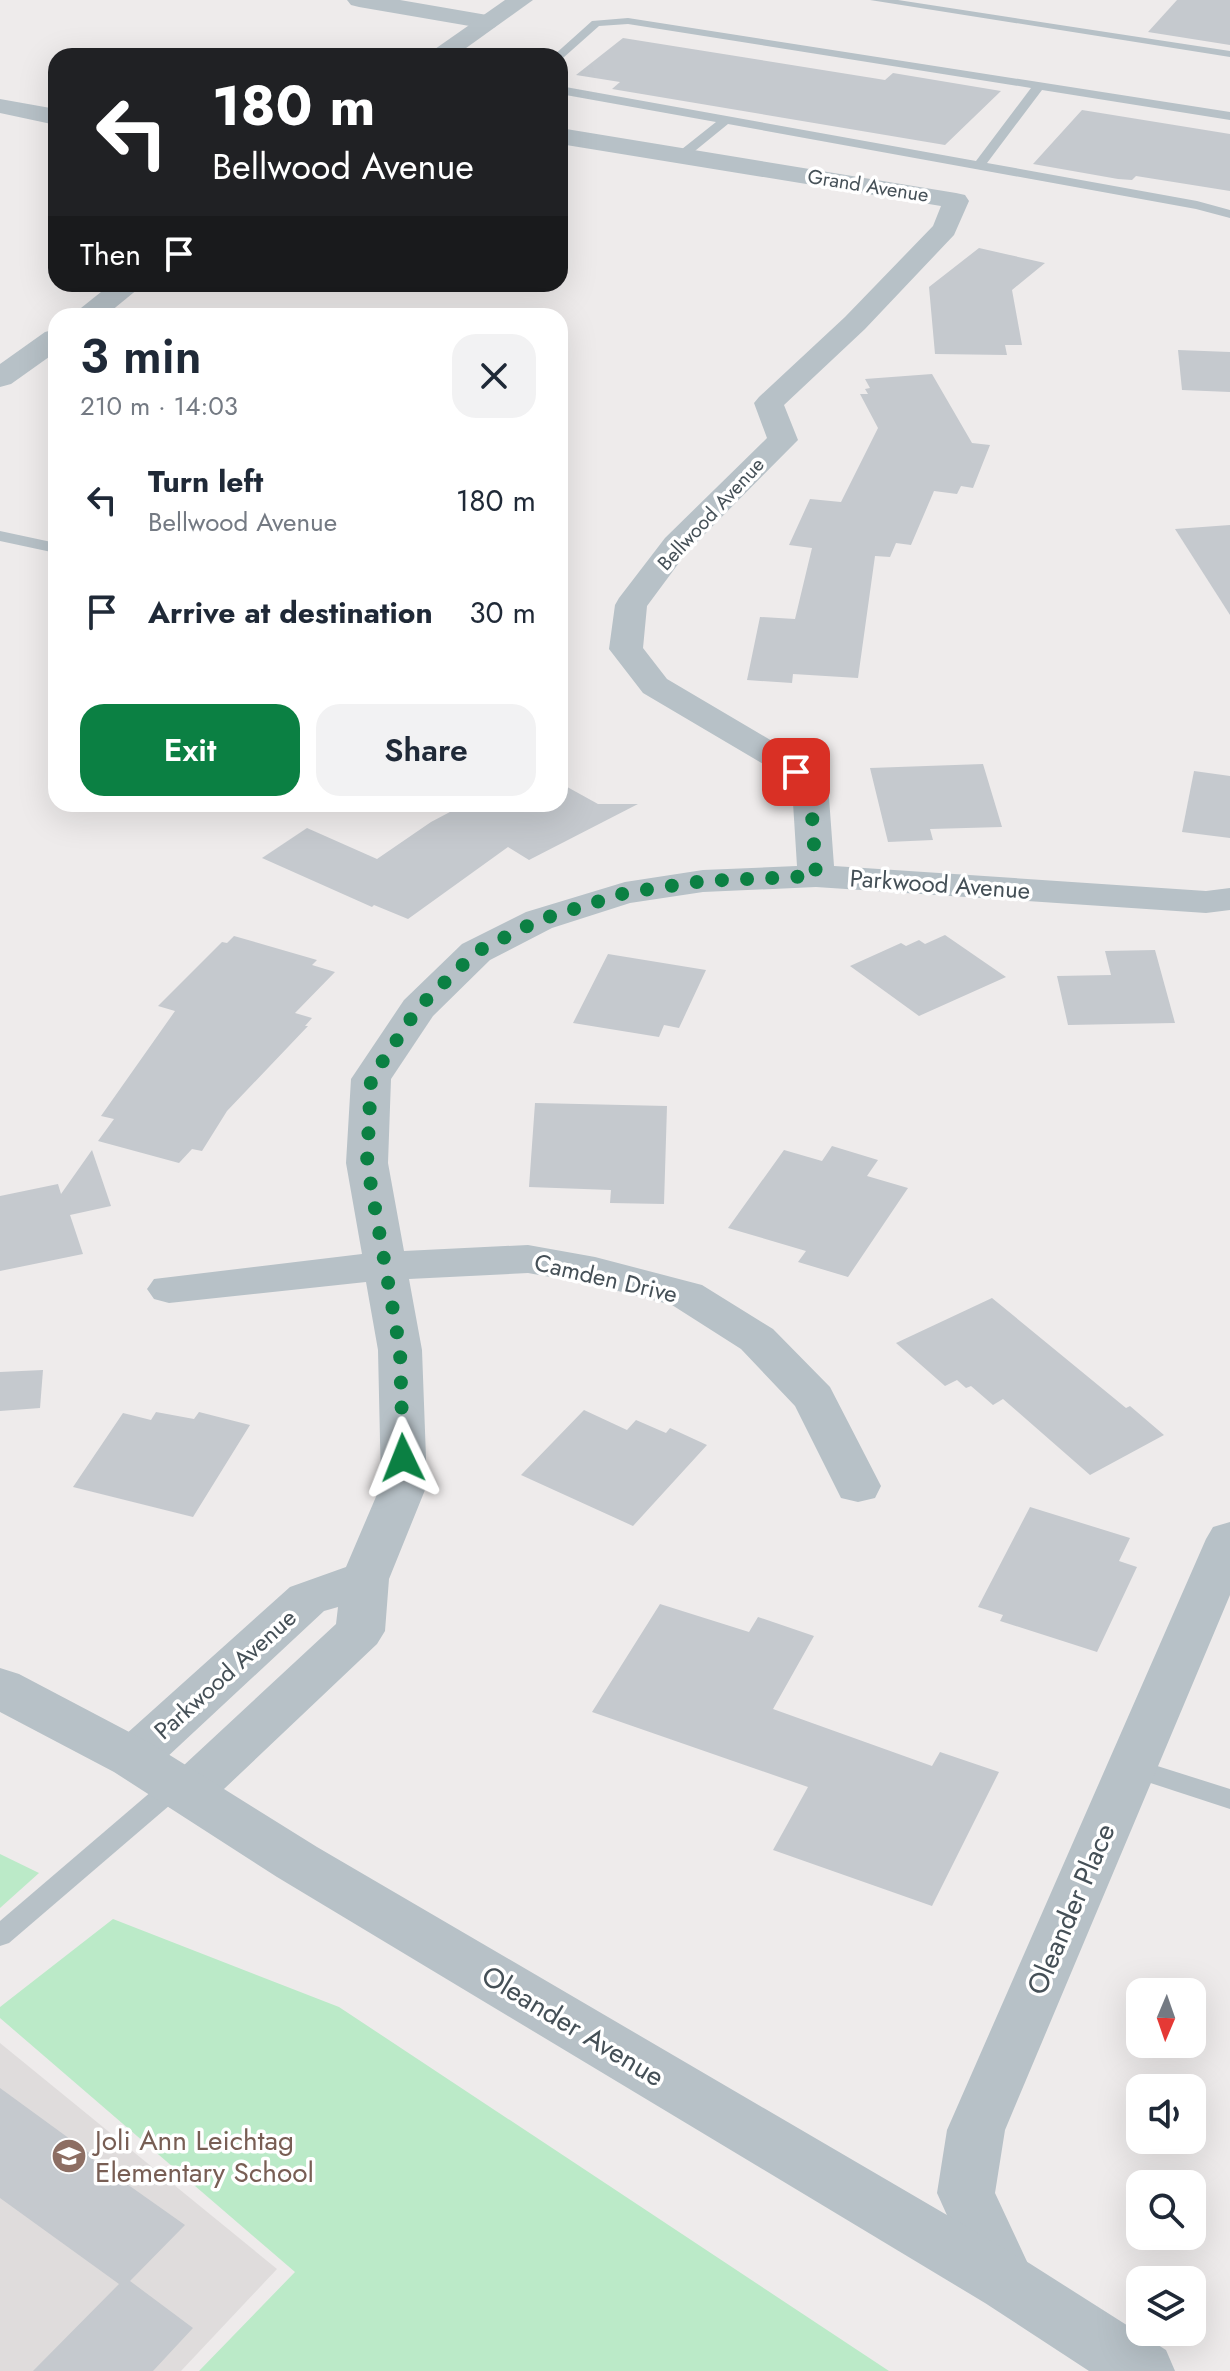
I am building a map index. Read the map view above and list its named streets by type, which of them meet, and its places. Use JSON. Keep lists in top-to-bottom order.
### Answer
{
  "streets": {
    "street": [
      "Grand Avenue",
      "Bellwood Avenue",
      "Parkwood Avenue",
      "Camden Drive",
      "Oleander Place",
      "Oleander Avenue"
    ]
  },
  "crossings": [
    ["Grand Avenue", "Bellwood Avenue"],
    ["Bellwood Avenue", "Parkwood Avenue"],
    ["Parkwood Avenue", "Camden Drive"],
    ["Parkwood Avenue", "Oleander Avenue"],
    ["Oleander Place", "Oleander Avenue"]
  ],
  "places": {
    "school or university": ["Joli Ann Leichtag Elementary School"]
  },
  "north": "bottom",
  "page": {
    "turn": ["180 m", "Bellwood Avenue"],
    "then": "Then",
    "heading": ["3 min", "210 m · 14:03"],
    "list": [
      {
        "name": "Turn left",
        "note": "Bellwood Avenue",
        "value": "180 m"
      },
      {
        "name": "Arrive at destination",
        "value": "30 m"
      }
    ],
    "buttons": ["Exit", "Share"]
  }
}
